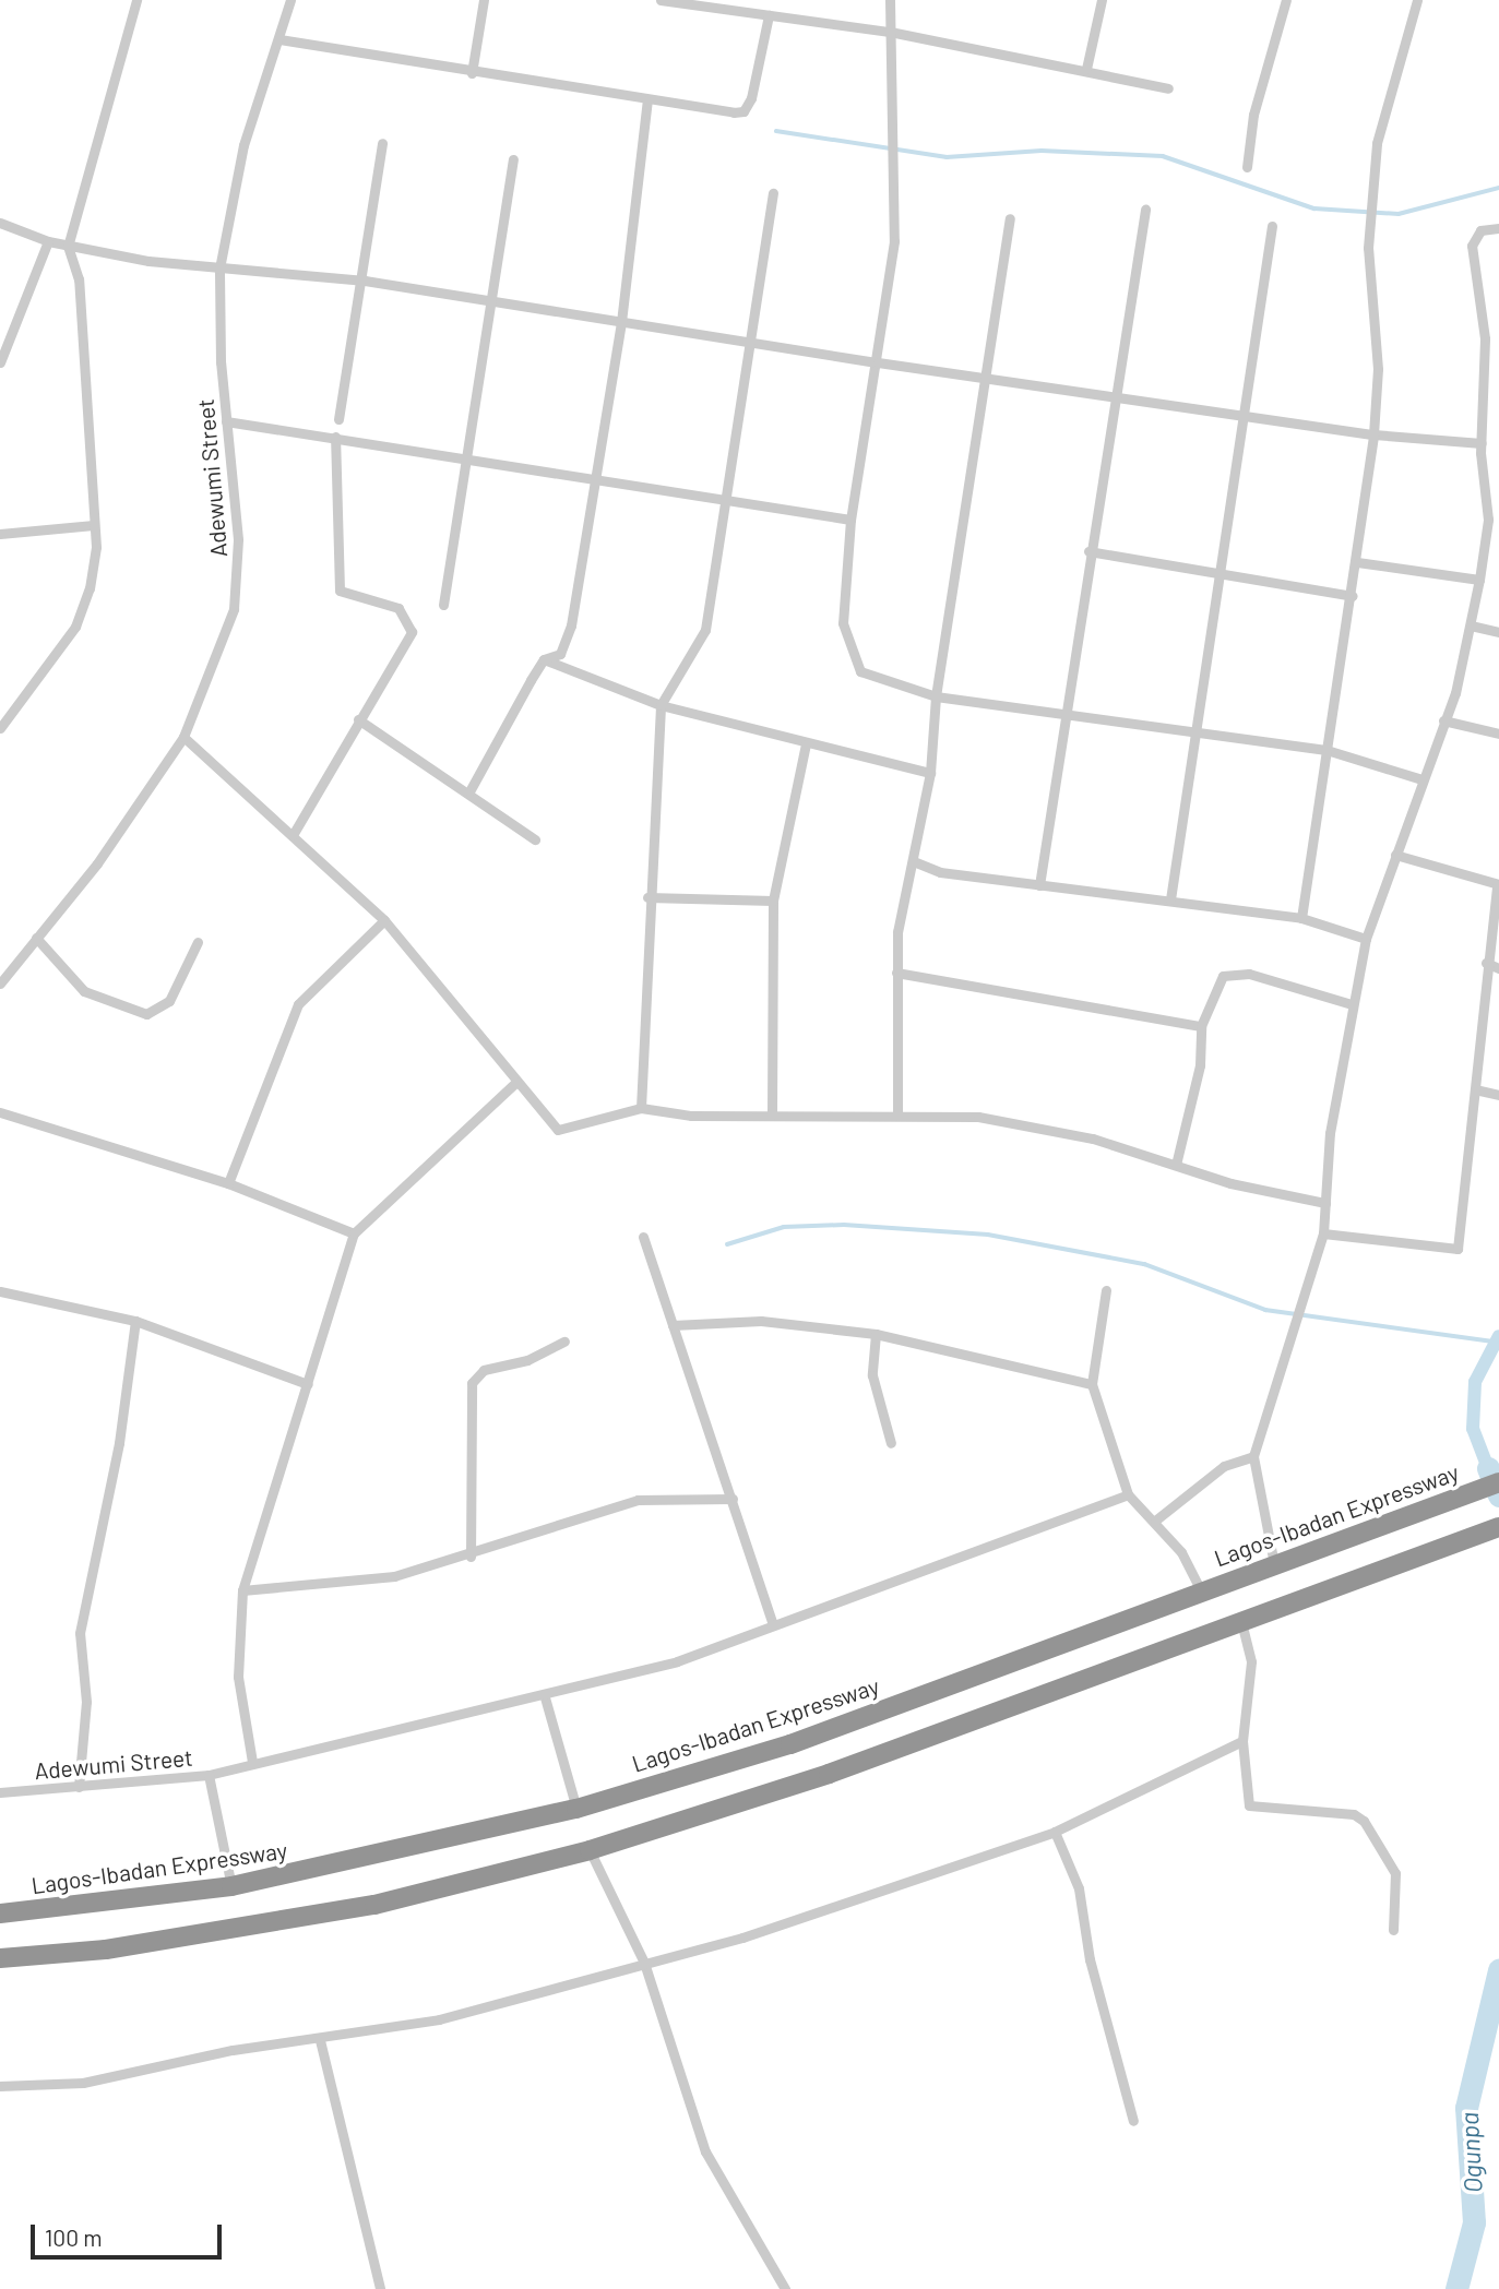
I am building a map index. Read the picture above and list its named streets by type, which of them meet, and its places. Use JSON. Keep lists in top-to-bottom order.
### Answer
{
  "streets": {
    "highway": ["Lagos-Ibadan Expressway"],
    "street": ["Adewumi Street"]
  },
  "crossings": [
    ["Adewumi Street", "Lagos-Ibadan Expressway"]
  ],
  "water": ["Ogunpa"],
  "scale_bar": "100 m"
}
